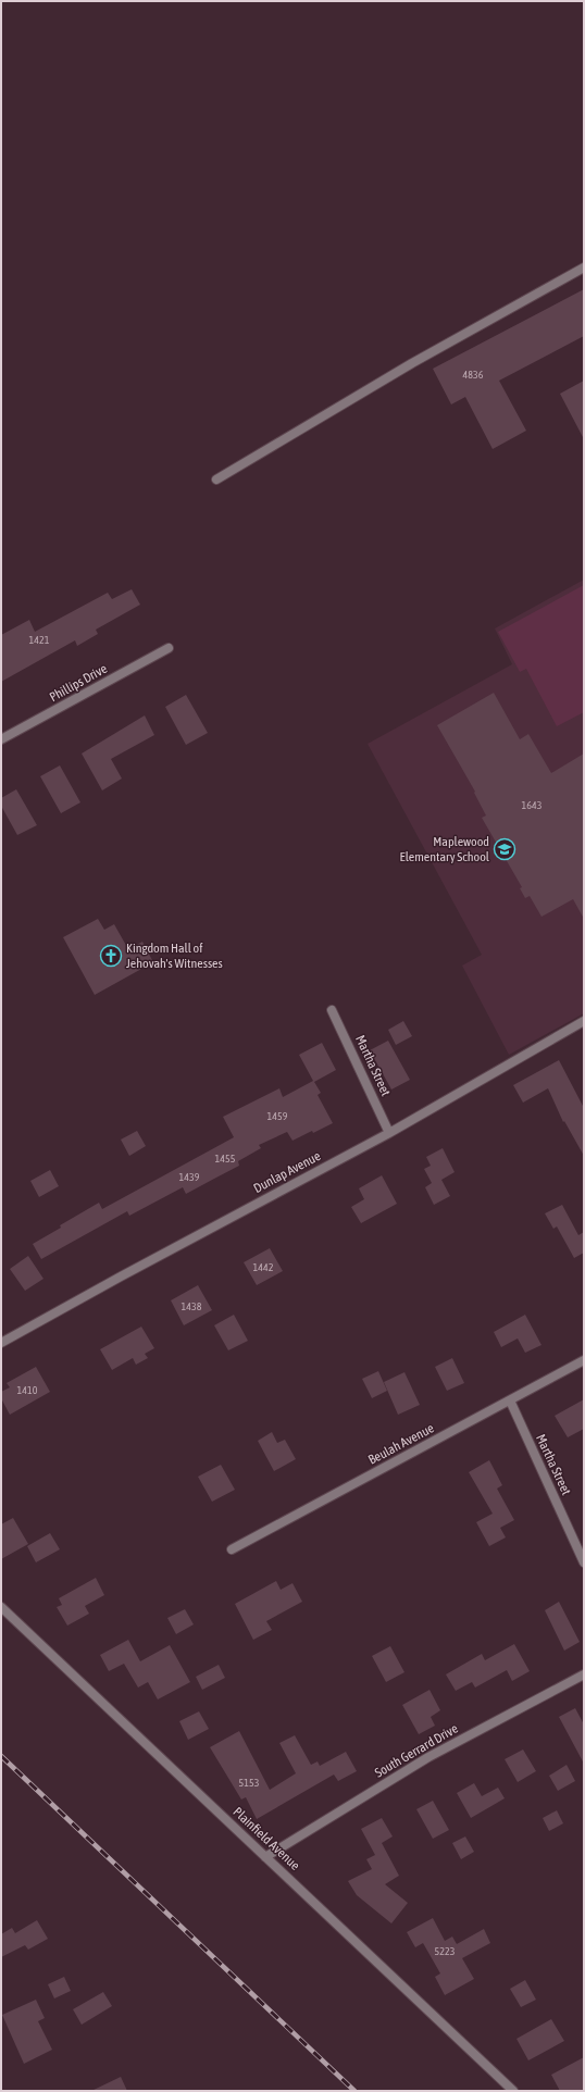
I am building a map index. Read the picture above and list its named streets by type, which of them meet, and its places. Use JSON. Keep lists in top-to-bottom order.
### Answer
{
  "streets": {
    "street": [
      "Phillips Drive",
      "Martha Street",
      "Dunlap Avenue",
      "Beulah Avenue",
      "South Gerrard Drive",
      "Plainfield Avenue"
    ]
  },
  "crossings": [
    ["Martha Street", "Dunlap Avenue"],
    ["Martha Street", "Beulah Avenue"],
    ["South Gerrard Drive", "Plainfield Avenue"]
  ],
  "places": {
    "school or university": ["Maplewood Elementary School"],
    "church": ["Kingdom Hall of Jehovah's Witnesses"]
  },
  "house_numbers": [
    "4836",
    "1421",
    "1643",
    "1459",
    "1455",
    "1439",
    "1442",
    "1438",
    "1410",
    "5153",
    "5223"
  ]
}
